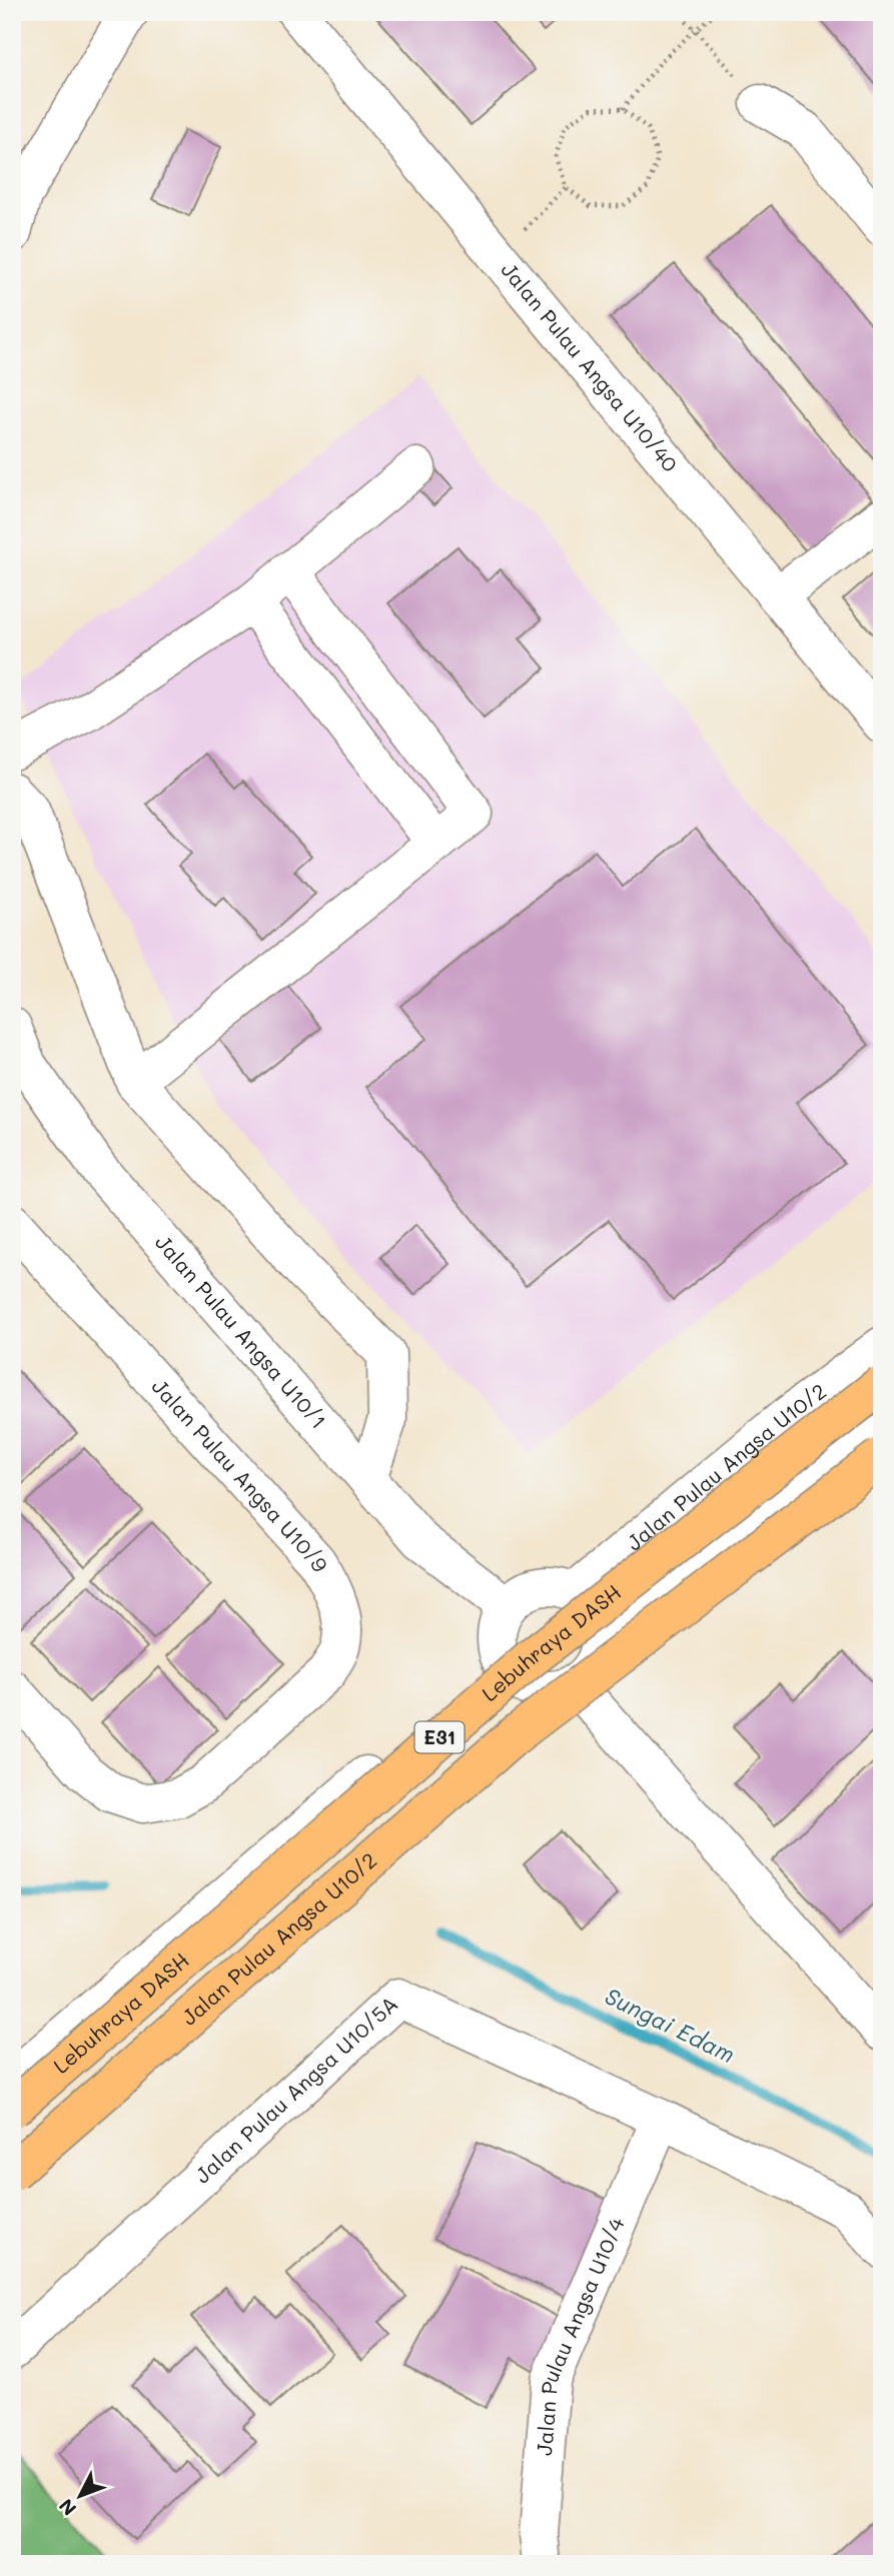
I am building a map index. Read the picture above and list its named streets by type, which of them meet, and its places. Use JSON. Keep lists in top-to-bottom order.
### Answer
{
  "streets": {
    "highway": ["Lebuhraya DASH", "E31"],
    "street": [
      "Jalan Pulau Angsa U10/40",
      "Jalan Pulau Angsa U10/1",
      "Jalan Pulau Angsa U10/2",
      "Jalan Pulau Angsa U10/9",
      "Jalan Pulau Angsa U10/5A",
      "Jalan Pulau Angsa U10/4"
    ]
  },
  "crossings": [
    ["Jalan Pulau Angsa U10/1", "Jalan Pulau Angsa U10/2"],
    ["Jalan Pulau Angsa U10/5A", "Jalan Pulau Angsa U10/4"]
  ],
  "water": ["Sungai Edam"],
  "north": "bottom left"
}
